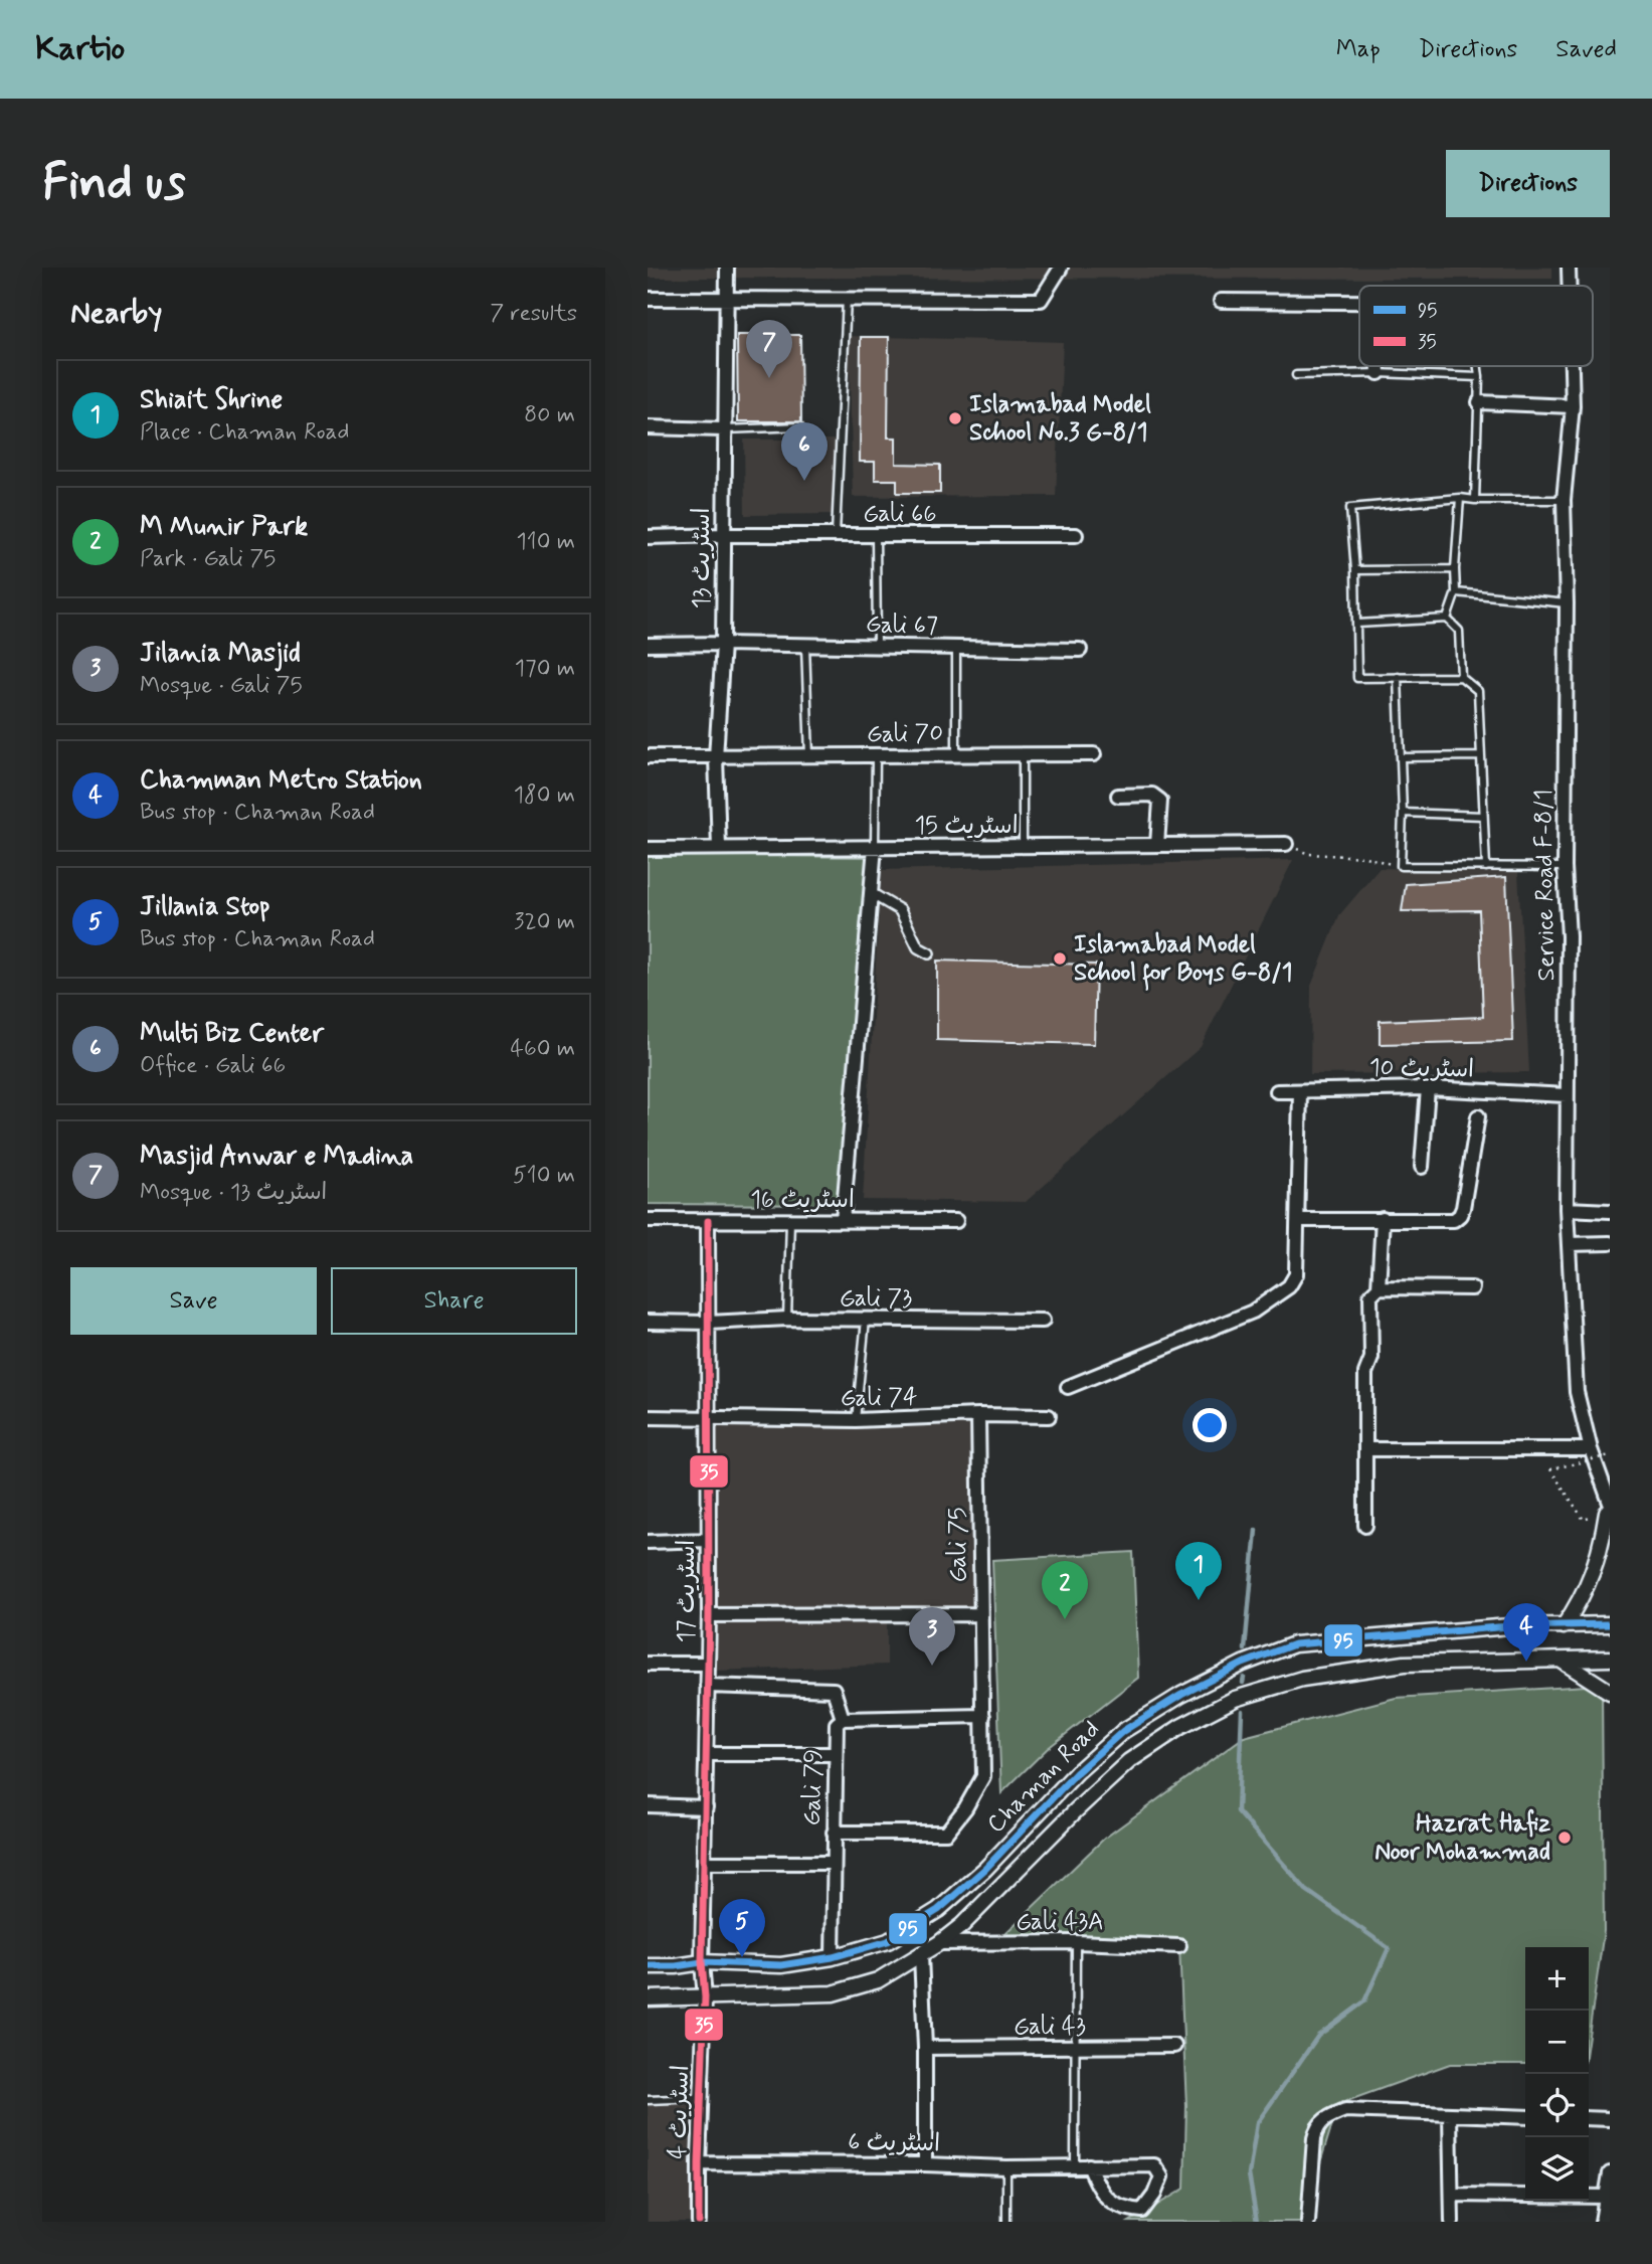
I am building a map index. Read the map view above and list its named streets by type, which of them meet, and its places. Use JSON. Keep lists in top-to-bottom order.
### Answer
{
  "streets": {
    "street": [
      "Gali 66",
      "اسٹریٹ 13",
      "Gali 67",
      "Gali 70",
      "اسٹریٹ 15",
      "Service Road F-8/1",
      "اسٹریٹ 10",
      "اسٹریٹ 16",
      "Gali 73",
      "Gali 74",
      "Gali 75",
      "اسٹریٹ 17",
      "Chaman Road",
      "Gali 79",
      "Gali 43A",
      "Gali 43",
      "اسٹریٹ 4",
      "اسٹریٹ 6"
    ]
  },
  "crossings": [
    ["Gali 66", "اسٹریٹ 13"],
    ["اسٹریٹ 13", "Gali 67"],
    ["اسٹریٹ 13", "Gali 70"],
    ["اسٹریٹ 13", "اسٹریٹ 15"],
    ["Service Road F-8/1", "اسٹریٹ 10"],
    ["اسٹریٹ 16", "اسٹریٹ 17"],
    ["Gali 73", "اسٹریٹ 17"],
    ["Gali 74", "Gali 75"],
    ["Gali 74", "اسٹریٹ 17"],
    ["Gali 75", "Gali 79"],
    ["اسٹریٹ 17", "Chaman Road"],
    ["اسٹریٹ 17", "اسٹریٹ 4"],
    ["Chaman Road", "Gali 79"],
    ["Chaman Road", "Gali 43A"],
    ["Chaman Road", "اسٹریٹ 4"],
    ["اسٹریٹ 4", "اسٹریٹ 6"]
  ],
  "places": ["Islamabad Model School No.3 G-8/1", "Islamabad Model School for Boys G-8/1", "Hazrat Hafiz Noor Mohammad"],
  "lines": ["transit line 35", "transit line 95"],
  "legend": ["95", "35"],
  "page": {
    "header": "Kartio",
    "nav": ["Map", "Directions", "Saved"],
    "buttons": [
      "Directions",
      ["Save", "Share"]
    ],
    "title": "Find us",
    "heading": ["Nearby", "7 results"],
    "pins": [
      "7",
      "6",
      "1",
      "2",
      "4",
      "3",
      "5"
    ],
    "list": [
      {
        "mark": "1",
        "name": "Shiait Shrine",
        "note": "Place · Chaman Road",
        "value": "80 m"
      },
      {
        "mark": "2",
        "name": "M Munir Park",
        "note": "Park · Gali 75",
        "value": "110 m"
      },
      {
        "mark": "3",
        "name": "Jilania Masjid",
        "note": "Mosque · Gali 75",
        "value": "170 m"
      },
      {
        "mark": "4",
        "name": "Chamman Metro Station",
        "note": "Bus stop · Chaman Road",
        "value": "180 m"
      },
      {
        "mark": "5",
        "name": "Jillania Stop",
        "note": "Bus stop · Chaman Road",
        "value": "320 m"
      },
      {
        "mark": "6",
        "name": "Multi Biz Center",
        "note": "Office · Gali 66",
        "value": "460 m"
      },
      {
        "mark": "7",
        "name": "Masjid Anwar e Madina",
        "note": "Mosque · اسٹریٹ 13",
        "value": "510 m"
      }
    ],
    "map_buttons": ["+", "−"]
  }
}
